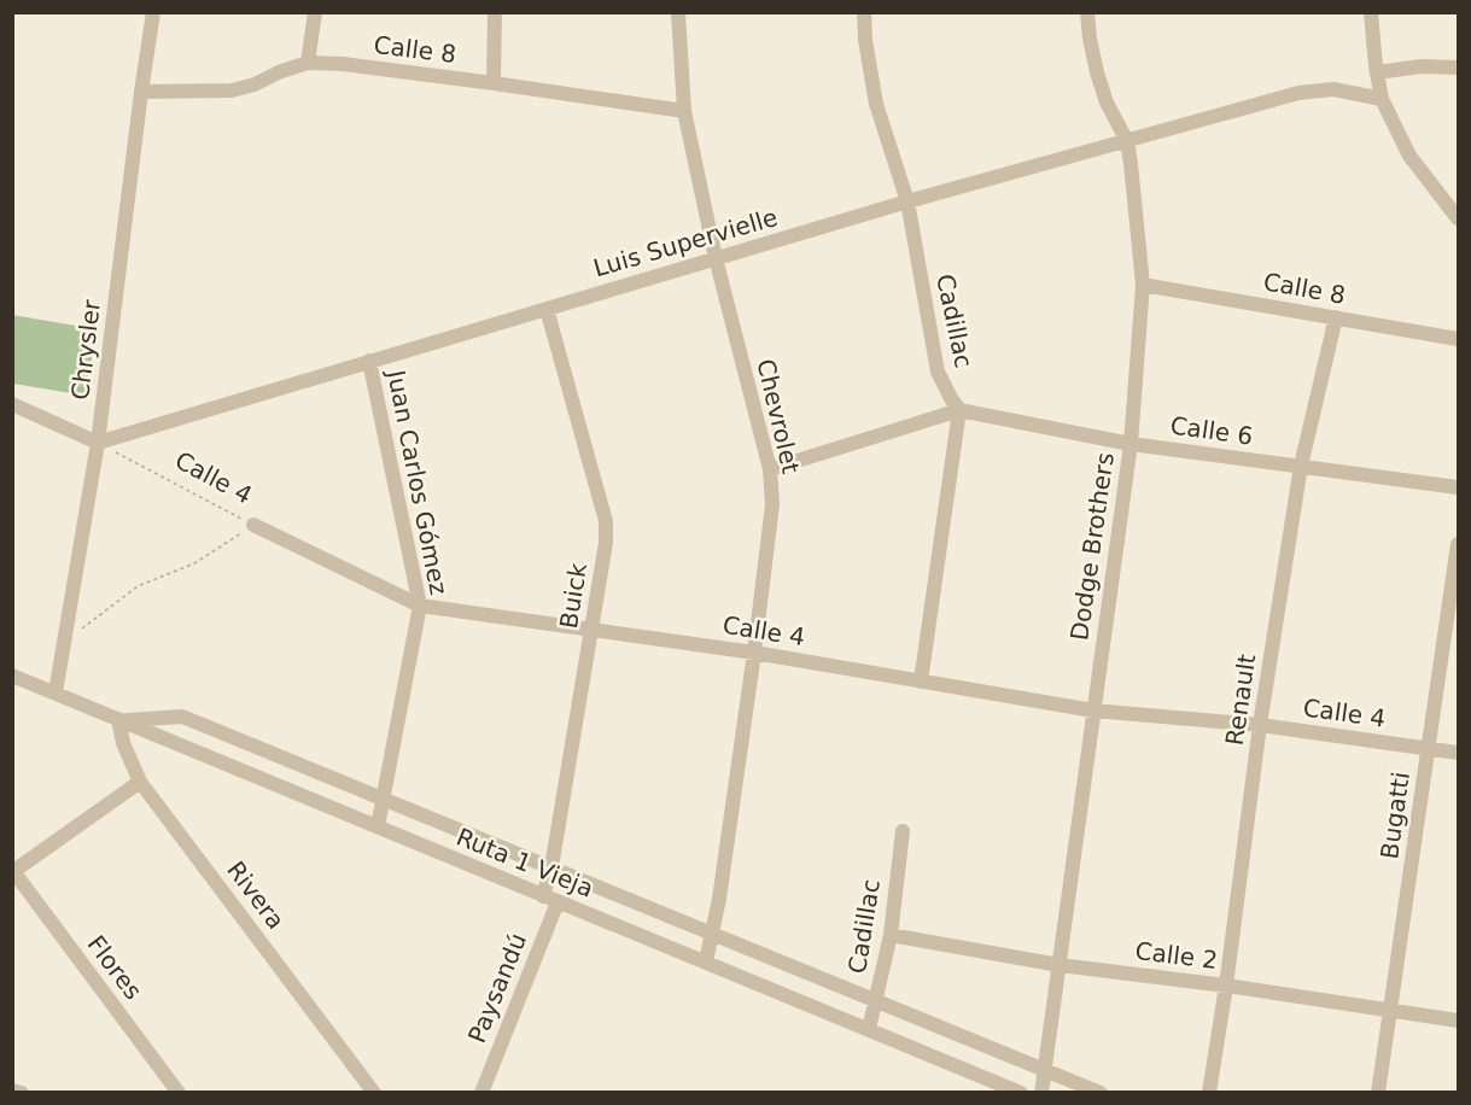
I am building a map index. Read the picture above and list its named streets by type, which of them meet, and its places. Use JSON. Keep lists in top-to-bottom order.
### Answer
{
  "streets": {
    "street": [
      "Calle 8",
      "Luis Supervielle",
      "Cadillac",
      "Chrysler",
      "Chevrolet",
      "Calle 6",
      "Calle 4",
      "Juan Carlos Gómez",
      "Dodge Brothers",
      "Buick",
      "Renault",
      "Bugatti",
      "Ruta 1 Vieja",
      "Rivera",
      "Calle 2",
      "Flores",
      "Paysandú"
    ]
  },
  "crossings": [
    ["Calle 8", "Chrysler"],
    ["Calle 8", "Chevrolet"],
    ["Calle 8", "Dodge Brothers"],
    ["Calle 8", "Renault"],
    ["Luis Supervielle", "Cadillac"],
    ["Luis Supervielle", "Chrysler"],
    ["Luis Supervielle", "Chevrolet"],
    ["Luis Supervielle", "Calle 4"],
    ["Luis Supervielle", "Juan Carlos Gómez"],
    ["Luis Supervielle", "Dodge Brothers"],
    ["Luis Supervielle", "Buick"],
    ["Cadillac", "Calle 6"],
    ["Cadillac", "Ruta 1 Vieja"],
    ["Cadillac", "Calle 2"],
    ["Chrysler", "Calle 4"],
    ["Chrysler", "Ruta 1 Vieja"],
    ["Chevrolet", "Calle 4"],
    ["Chevrolet", "Ruta 1 Vieja"],
    ["Calle 6", "Dodge Brothers"],
    ["Calle 6", "Renault"],
    ["Calle 4", "Juan Carlos Gómez"],
    ["Calle 4", "Dodge Brothers"],
    ["Calle 4", "Buick"],
    ["Calle 4", "Renault"],
    ["Calle 4", "Bugatti"],
    ["Juan Carlos Gómez", "Ruta 1 Vieja"],
    ["Dodge Brothers", "Calle 2"],
    ["Buick", "Ruta 1 Vieja"],
    ["Renault", "Calle 2"],
    ["Bugatti", "Calle 2"],
    ["Ruta 1 Vieja", "Rivera"],
    ["Ruta 1 Vieja", "Paysandú"]
  ]
}
